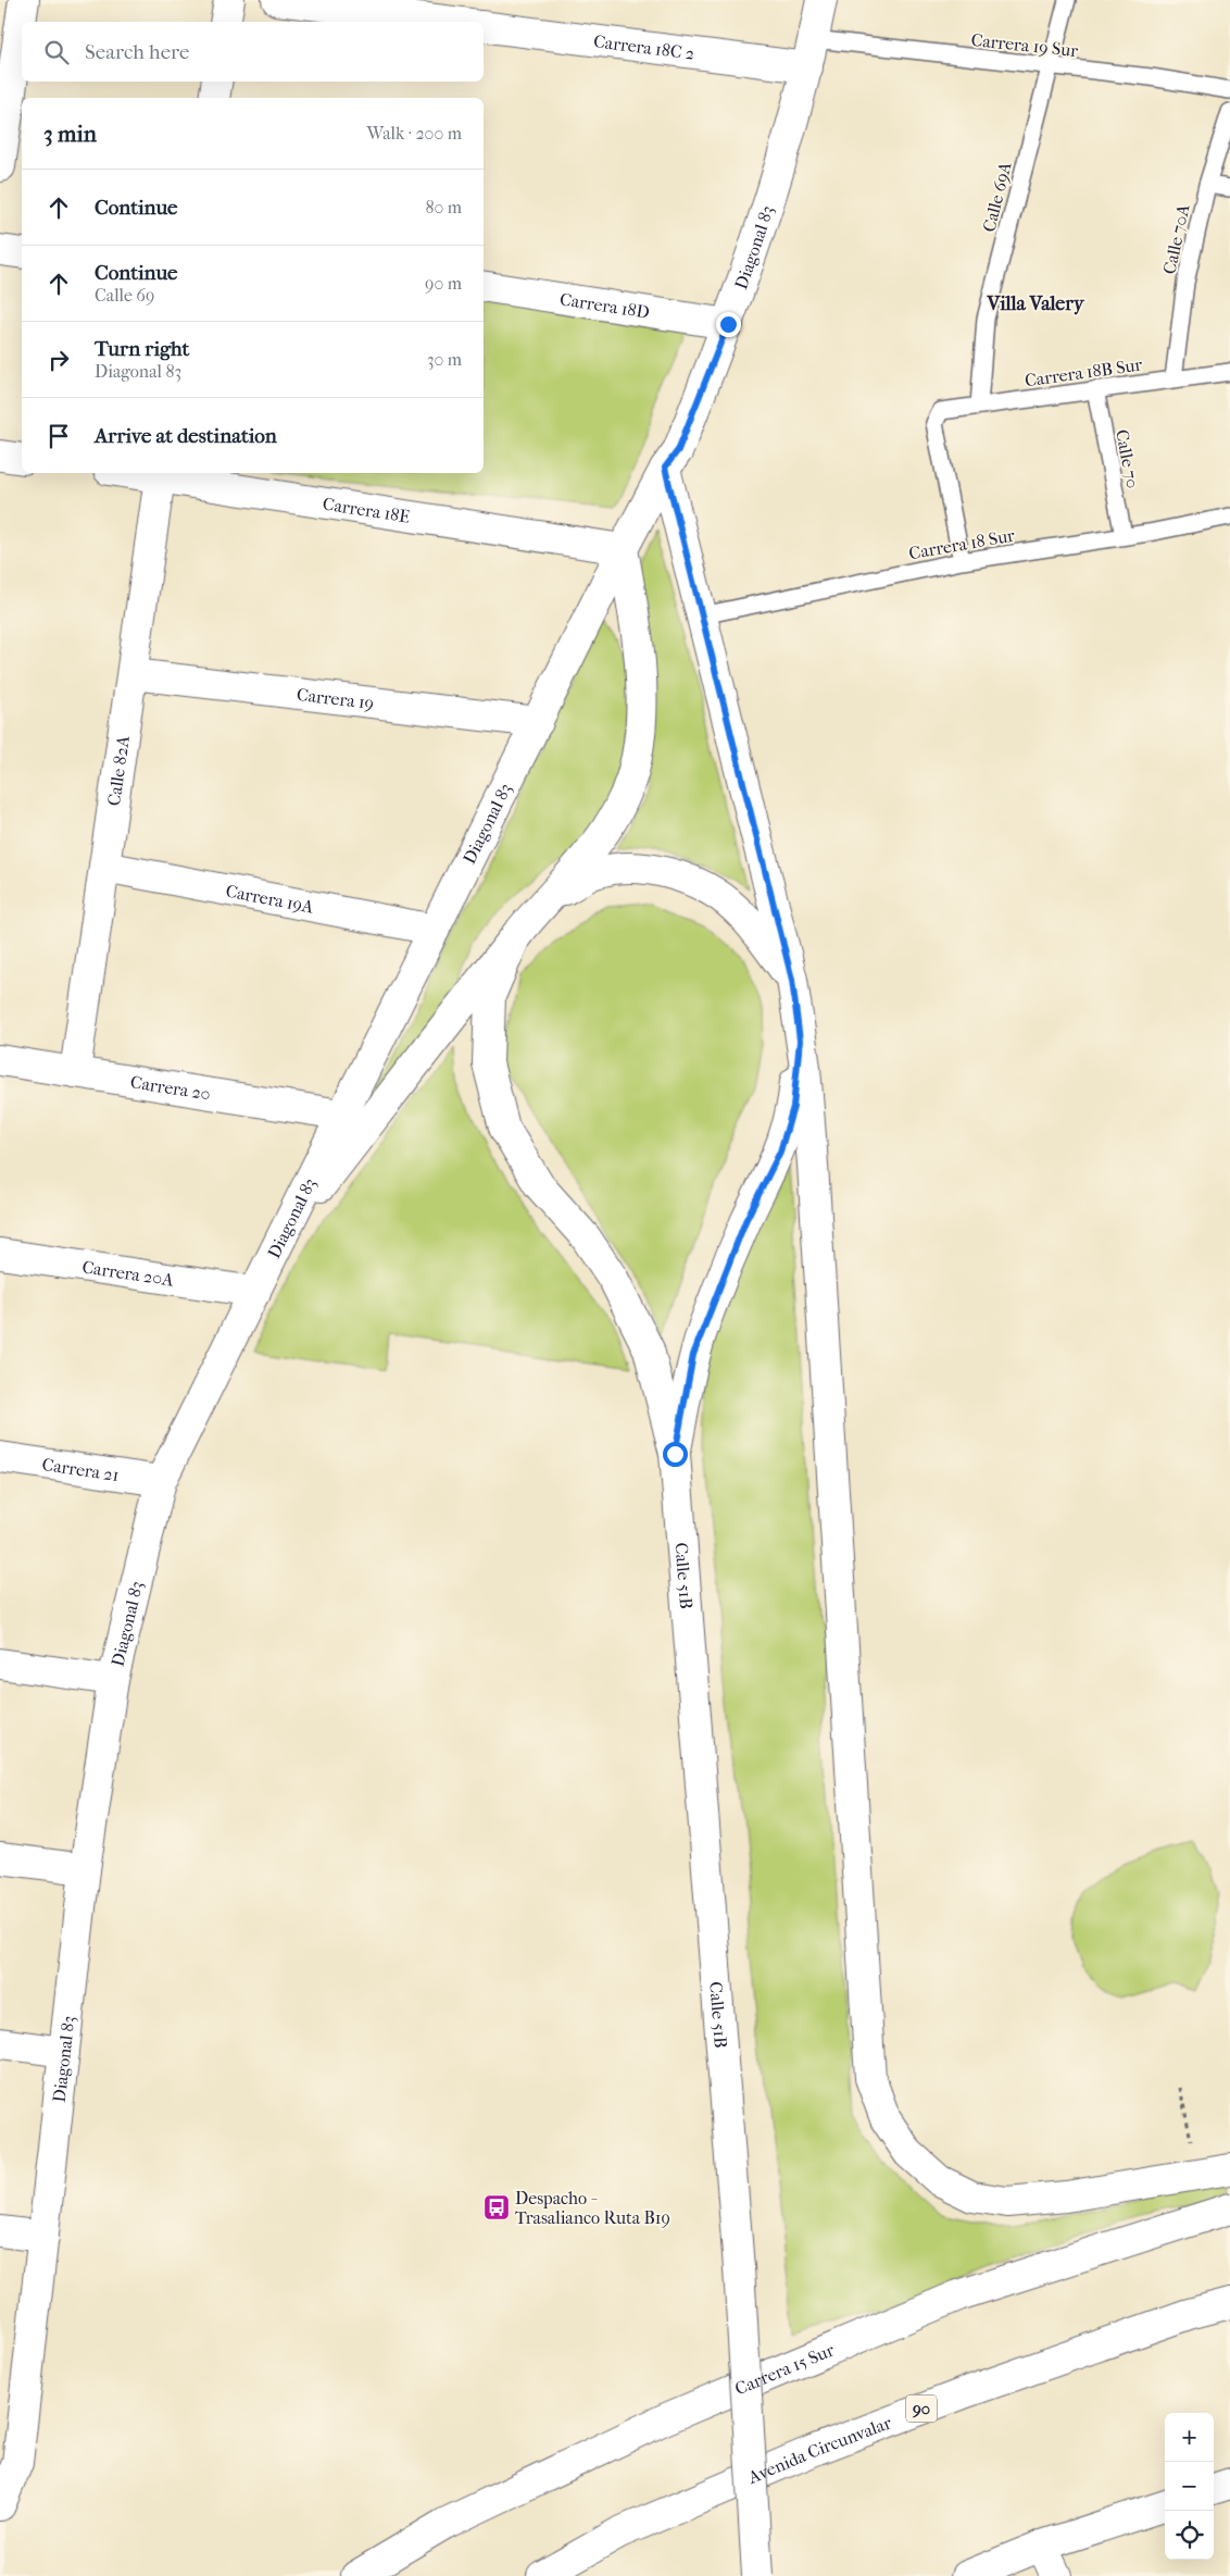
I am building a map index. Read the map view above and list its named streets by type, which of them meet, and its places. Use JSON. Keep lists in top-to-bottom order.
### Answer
{
  "streets": {
    "main road": [
      "Carrera 18C 2",
      "Diagonal 83",
      "Carrera 18D",
      "Carrera 18E",
      "Carrera 19",
      "Calle 82A",
      "Carrera 19A",
      "Carrera 20",
      "Carrera 20A",
      "Carrera 21",
      "Calle 51B",
      "Carrera 15 Sur",
      "90",
      "Avenida Circunvalar"
    ],
    "lane": [
      "Carrera 19 Sur",
      "Calle 69A",
      "Calle 70A",
      "Carrera 18B Sur",
      "Calle 70",
      "Carrera 18 Sur"
    ]
  },
  "crossings": [
    ["Carrera 19 Sur", "Carrera 18C 2"],
    ["Carrera 19 Sur", "Calle 69A"],
    ["Carrera 19 Sur", "Diagonal 83"],
    ["Carrera 18C 2", "Diagonal 83"],
    ["Calle 69A", "Carrera 18B Sur"],
    ["Calle 70A", "Carrera 18B Sur"],
    ["Diagonal 83", "Carrera 18D"],
    ["Diagonal 83", "Carrera 18E"],
    ["Diagonal 83", "Carrera 19"],
    ["Diagonal 83", "Carrera 19A"],
    ["Diagonal 83", "Carrera 20"],
    ["Diagonal 83", "Carrera 20A"],
    ["Diagonal 83", "Carrera 21"],
    ["Carrera 18B Sur", "Calle 70"],
    ["Carrera 18B Sur", "Carrera 18 Sur"],
    ["Calle 70", "Carrera 18 Sur"],
    ["Carrera 18E", "Calle 82A"],
    ["Carrera 19", "Calle 82A"],
    ["Calle 82A", "Carrera 19A"],
    ["Calle 82A", "Carrera 20"]
  ],
  "districts": ["Villa Valery"],
  "places": {
    "bus stop": ["Despacho - Trasalianco Ruta B19"]
  },
  "page": {
    "search": "Search here",
    "heading": ["3 min", "Walk · 200 m"],
    "list": [
      ["Continue", "80 m"],
      ["Continue", "Calle 69", "90 m"],
      ["Turn right", "Diagonal 83", "30 m"],
      "Arrive at destination"
    ],
    "map_buttons": ["+", "−"]
  }
}
